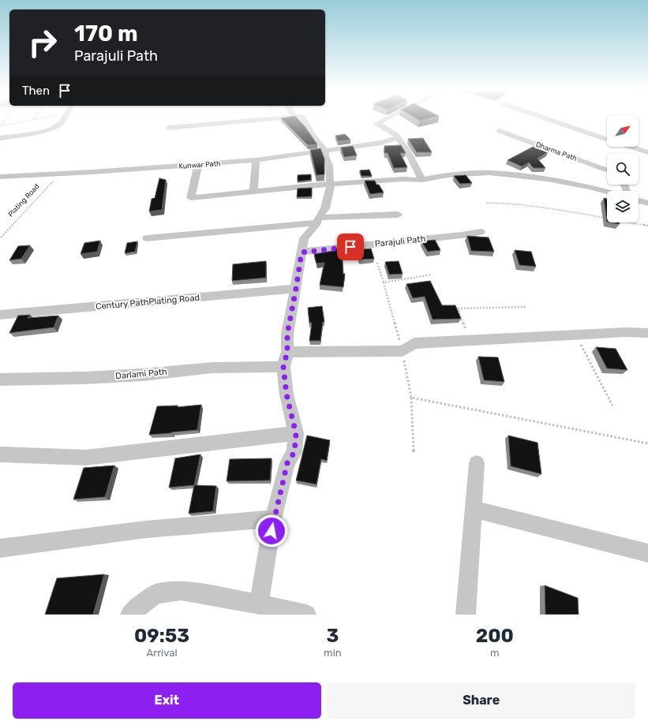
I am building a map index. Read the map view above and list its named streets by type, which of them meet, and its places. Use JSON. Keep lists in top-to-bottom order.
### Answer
{
  "streets": {
    "street": [
      "Dharma Path",
      "Kunwar Path",
      "Parajuli Path",
      "Century PathPlating Road",
      "Darlami Path"
    ],
    "path": ["Plating Road"]
  },
  "crossings": [
    ["Kunwar Path", "Plating Road"]
  ],
  "north": "top right",
  "page": {
    "turn": ["170 m", "Parajuli Path"],
    "then": "Then",
    "eta": [
      "09:53",
      "Arrival",
      "3",
      "min",
      "200",
      "m"
    ],
    "buttons": ["Exit", "Share"]
  }
}
